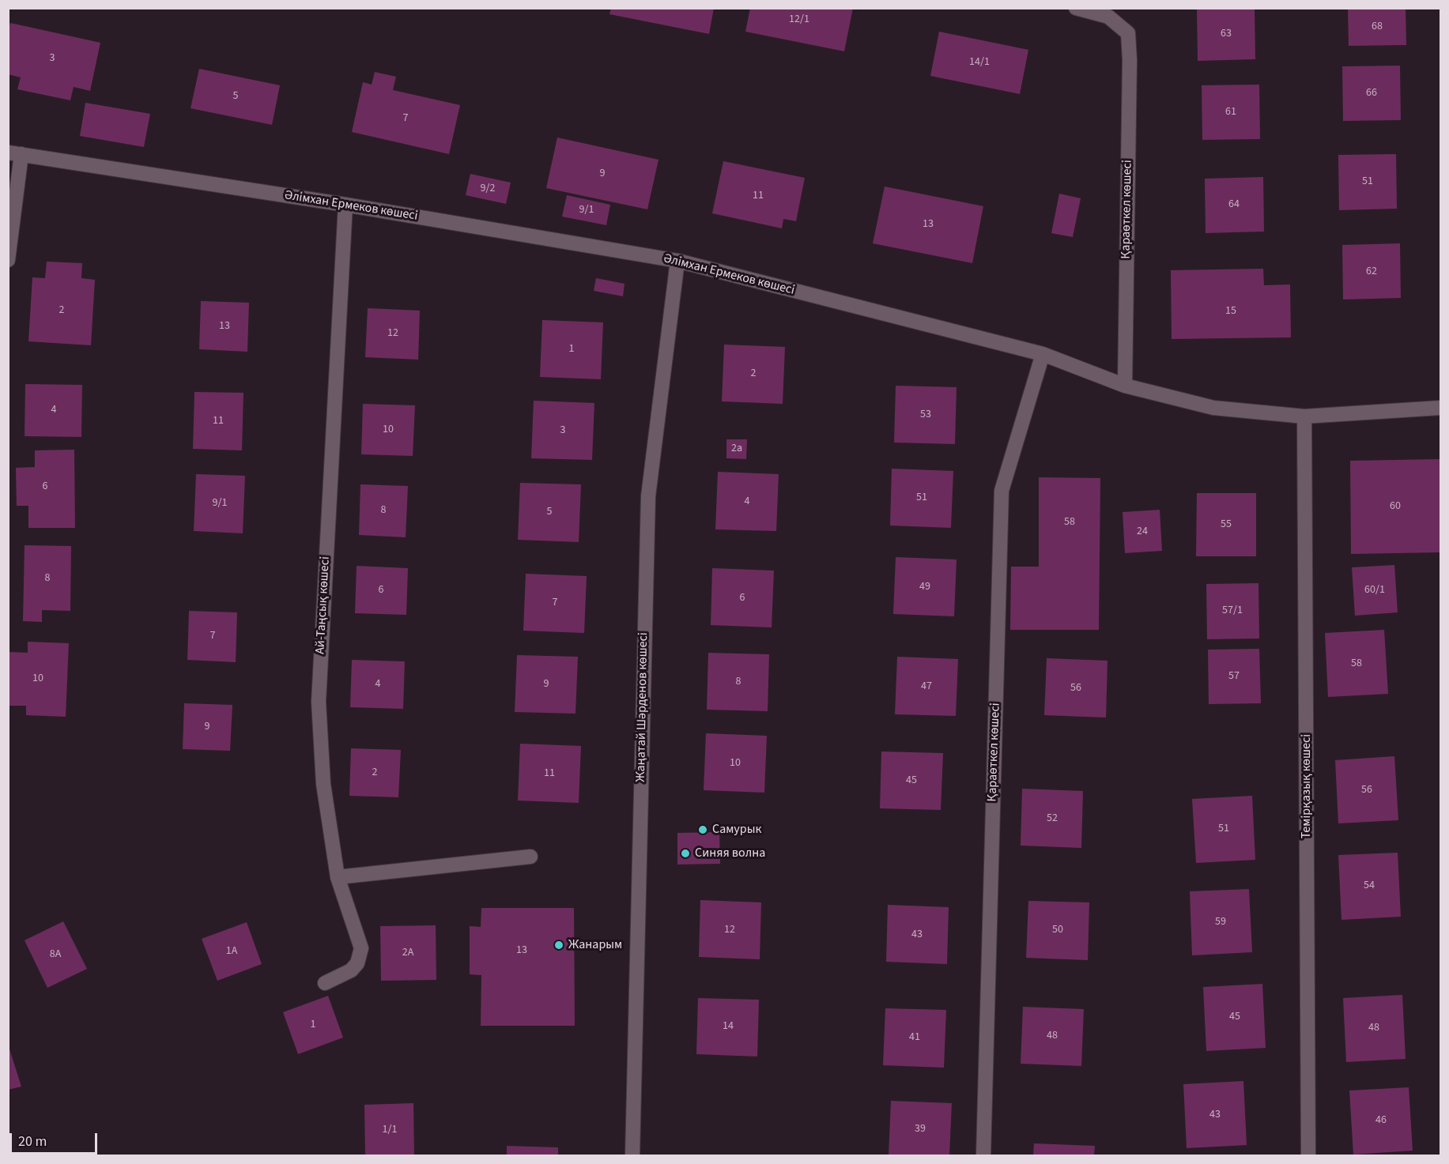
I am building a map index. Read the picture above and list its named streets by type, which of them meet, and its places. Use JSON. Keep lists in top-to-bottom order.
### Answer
{
  "streets": {
    "street": [
      "Әлімхан Ермеков көшесі",
      "Қараөткел көшесі",
      "Ай-Таңсық көшесі",
      "Жаңатай Шәрденов көшесі",
      "Темірқазық көшесі"
    ]
  },
  "crossings": [
    ["Әлімхан Ермеков көшесі", "Қараөткел көшесі"],
    ["Әлімхан Ермеков көшесі", "Ай-Таңсық көшесі"],
    ["Әлімхан Ермеков көшесі", "Жаңатай Шәрденов көшесі"],
    ["Әлімхан Ермеков көшесі", "Темірқазық көшесі"]
  ],
  "places": ["Самурык", "Синяя волна", "Жанарым"],
  "house_numbers": [
    "12/1",
    "68",
    "63",
    "3",
    "14/1",
    "66",
    "5",
    "61",
    "7",
    "9",
    "51",
    "9/2",
    "11",
    "64",
    "9/1",
    "13",
    "62",
    "2",
    "15",
    "13",
    "12",
    "1",
    "2",
    "4",
    "53",
    "11",
    "10",
    "3",
    "2а",
    "6",
    "51",
    "4",
    "9/1",
    "60",
    "8",
    "5",
    "58",
    "55",
    "24",
    "8",
    "49",
    "6",
    "60/1",
    "6",
    "7",
    "57/1",
    "7",
    "58",
    "57",
    "10",
    "8",
    "4",
    "9",
    "47",
    "56",
    "9",
    "10",
    "2",
    "11",
    "45",
    "56",
    "52",
    "51",
    "54",
    "59",
    "12",
    "50",
    "43",
    "13",
    "1А",
    "2А",
    "8А",
    "45",
    "1",
    "14",
    "48",
    "48",
    "41",
    "43",
    "46",
    "39",
    "1/1"
  ],
  "scale_bar": "20 m"
}
